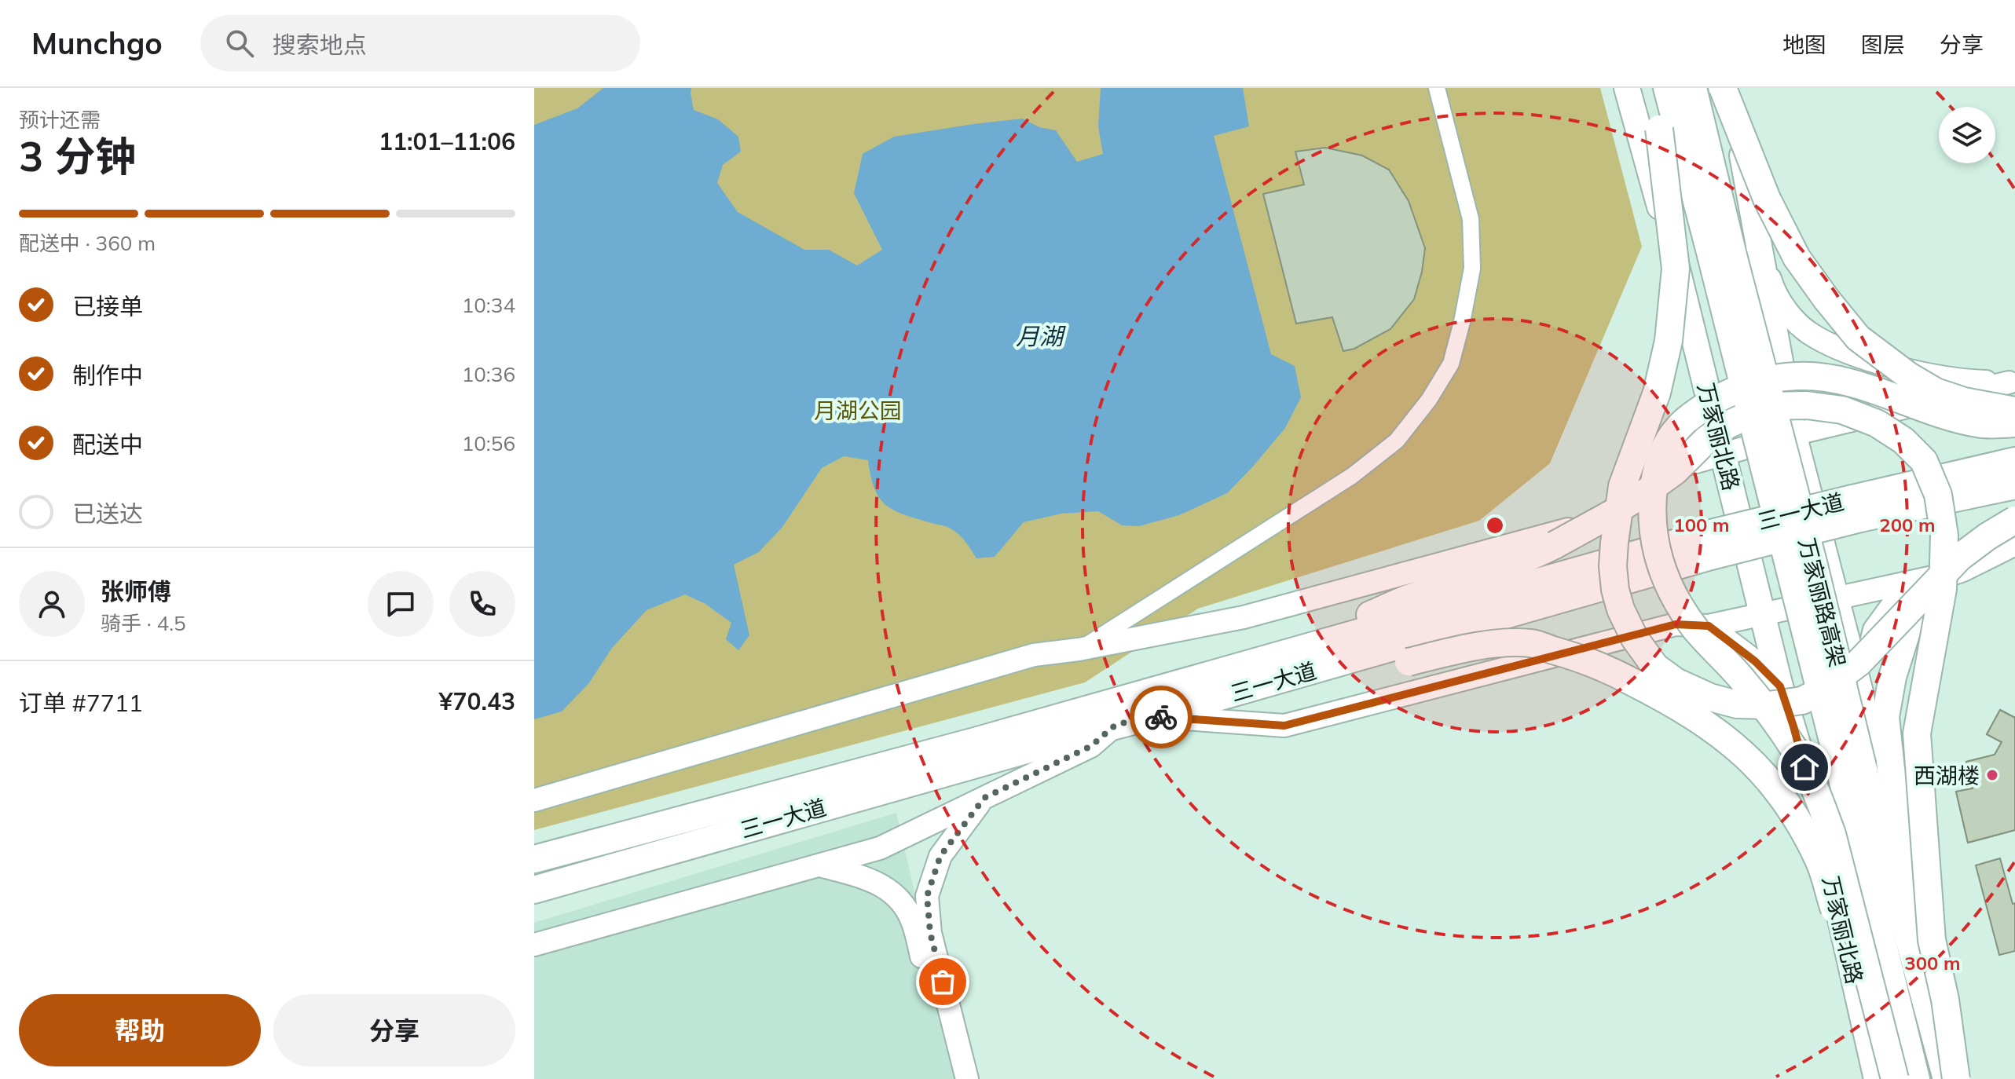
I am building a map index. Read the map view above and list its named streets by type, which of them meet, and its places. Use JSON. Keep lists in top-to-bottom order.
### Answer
{
  "streets": {
    "highway": ["三一大道", "万家丽路高架"],
    "main road": ["万家丽北路"]
  },
  "crossings": [
    ["万家丽北路", "万家丽路高架"]
  ],
  "water": ["月湖"],
  "parks": ["月湖公园"],
  "places": ["西湖楼"],
  "page": {
    "header": "Munchgo",
    "search": "搜索地点",
    "nav": ["地图", "图层", "分享"],
    "heading": ["3 分钟", "预计还需", "11:01–11:06"],
    "panel": [
      "张师傅",
      "骑手 · 4.5",
      "订单 #7711",
      "¥70.43"
    ],
    "bar": "配送中 · 360 m",
    "list": [
      ["已接单", "10:34"],
      ["制作中", "10:36"],
      ["配送中", "10:56"],
      "已送达"
    ],
    "buttons": ["帮助", "分享"]
  },
  "rings": ["100 m", "200 m", "300 m"]
}
